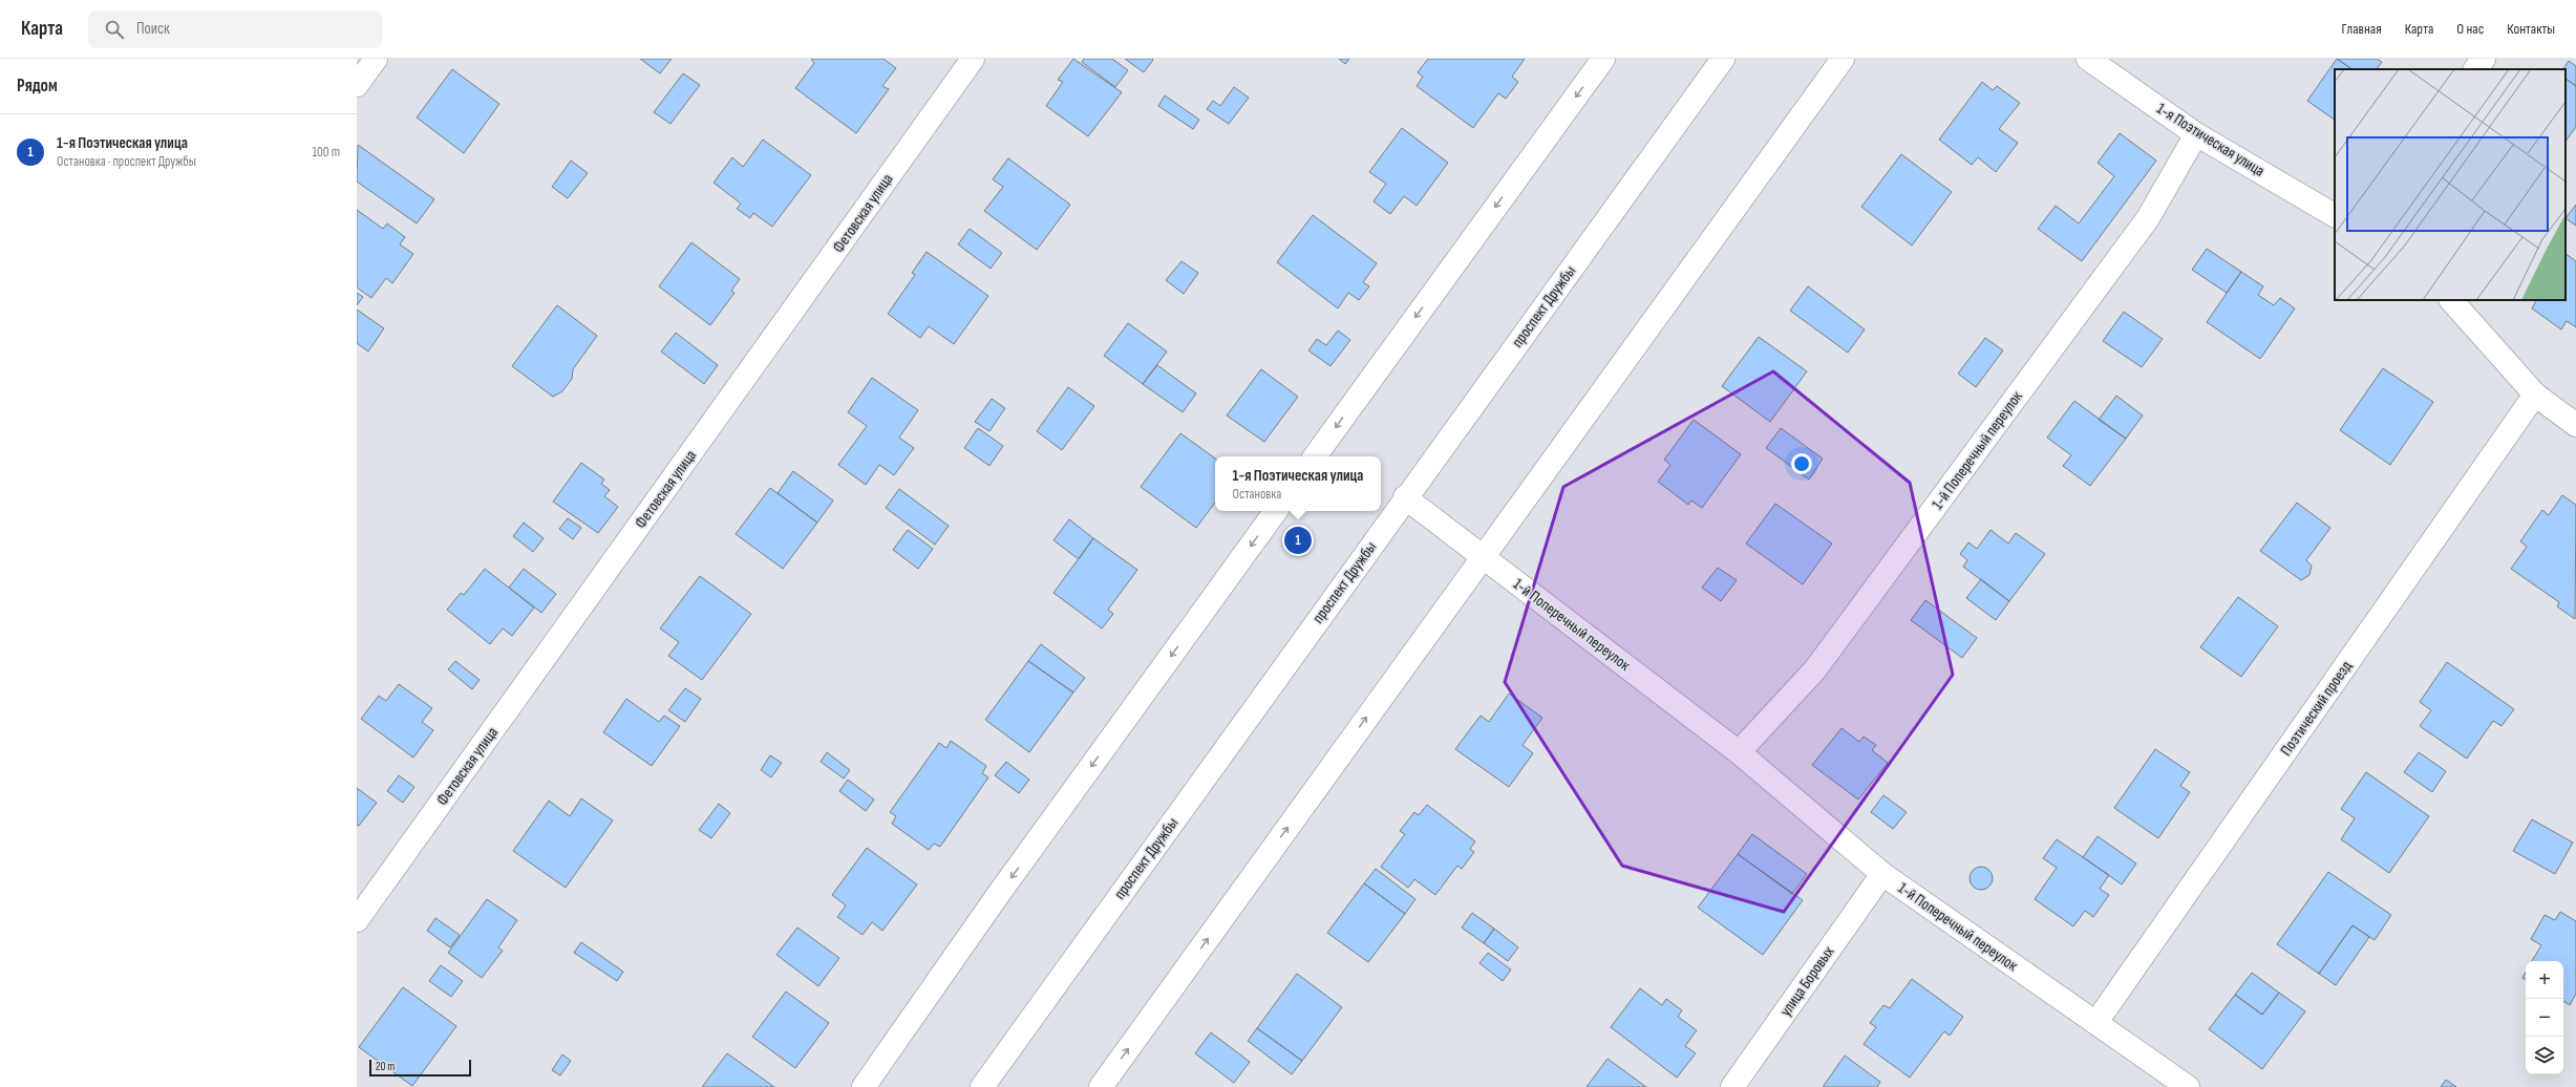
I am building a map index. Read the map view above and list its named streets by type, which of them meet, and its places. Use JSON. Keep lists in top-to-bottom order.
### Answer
{
  "streets": {
    "street": [
      "1-я Поэтическая улица",
      "Фетовская улица",
      "проспект Дружбы",
      "1-й Поперечный переулок",
      "Поэтический проезд",
      "улица Боровых"
    ]
  },
  "crossings": [
    ["1-я Поэтическая улица", "1-й Поперечный переулок"],
    ["проспект Дружбы", "1-й Поперечный переулок"],
    ["1-й Поперечный переулок", "Поэтический проезд"],
    ["1-й Поперечный переулок", "улица Боровых"]
  ],
  "scale_bar": "20 m",
  "page": {
    "header": "Карта",
    "search": "Поиск",
    "nav": [
      "Главная",
      "Карта",
      "О нас",
      "Контакты"
    ],
    "heading": "Рядом",
    "list": [
      {
        "mark": "1",
        "name": "1-я Поэтическая улица",
        "note": "Остановка · проспект Дружбы",
        "value": "100 m"
      }
    ],
    "popup": ["1-я Поэтическая улица", "Остановка"],
    "pins": "1",
    "map_buttons": ["+", "−"],
    "scale": "20 m"
  }
}
